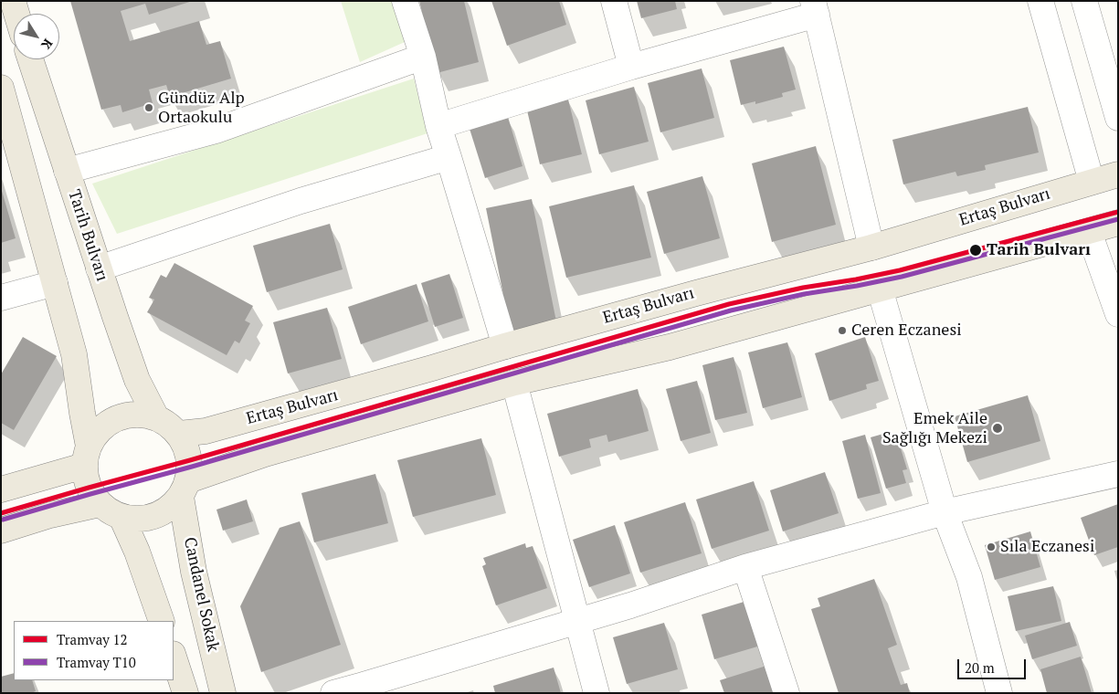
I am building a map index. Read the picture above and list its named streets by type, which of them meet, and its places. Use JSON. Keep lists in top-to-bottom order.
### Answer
{
  "streets": {
    "main road": ["Ertaş Bulvarı", "Tarih Bulvarı", "Candanel Sokak"]
  },
  "crossings": [
    ["Ertaş Bulvarı", "Tarih Bulvarı"],
    ["Ertaş Bulvarı", "Candanel Sokak"],
    ["Tarih Bulvarı", "Candanel Sokak"]
  ],
  "places": [
    "Gündüz Alp Ortaokulu",
    "Tarih Bulvarı",
    "Ceren Eczanesi",
    "Emek Aile Sağlığı Mekezi",
    "Sıla Eczanesi"
  ],
  "lines": ["tram line 12", "tram line T10"],
  "legend": ["Tramvay 12", "Tramvay T10"],
  "scale_bar": "20 m",
  "north": "bottom right"
}
